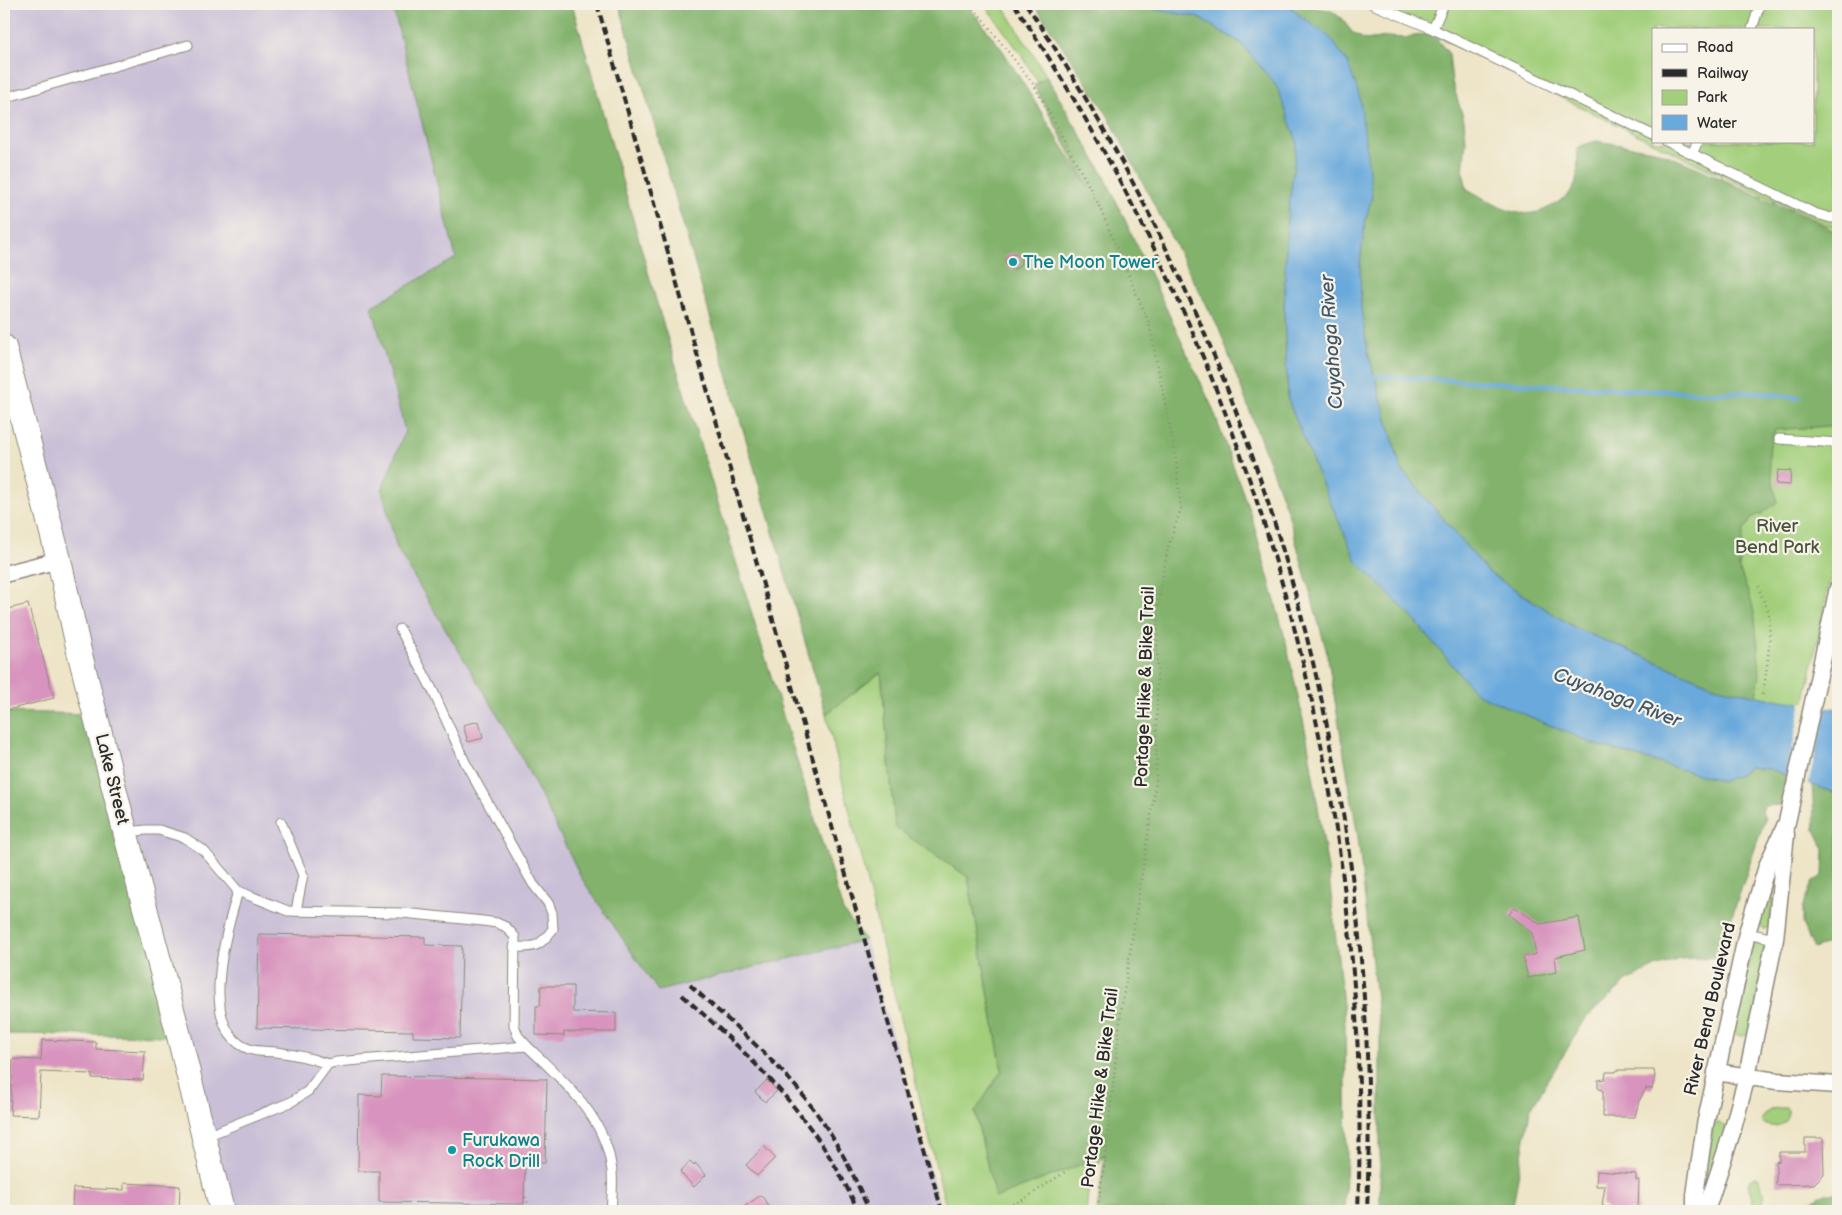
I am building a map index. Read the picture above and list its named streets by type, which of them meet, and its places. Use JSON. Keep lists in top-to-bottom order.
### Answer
{
  "streets": {
    "street": ["Lake Street", "River Bend Boulevard"],
    "path": ["Portage Hike & Bike Trail"]
  },
  "water": ["Cuyahoga River"],
  "parks": ["River Bend Park"],
  "places": ["The Moon Tower", "Furukawa Rock Drill"],
  "legend": [
    "Road",
    "Railway",
    "Park",
    "Water"
  ]
}
